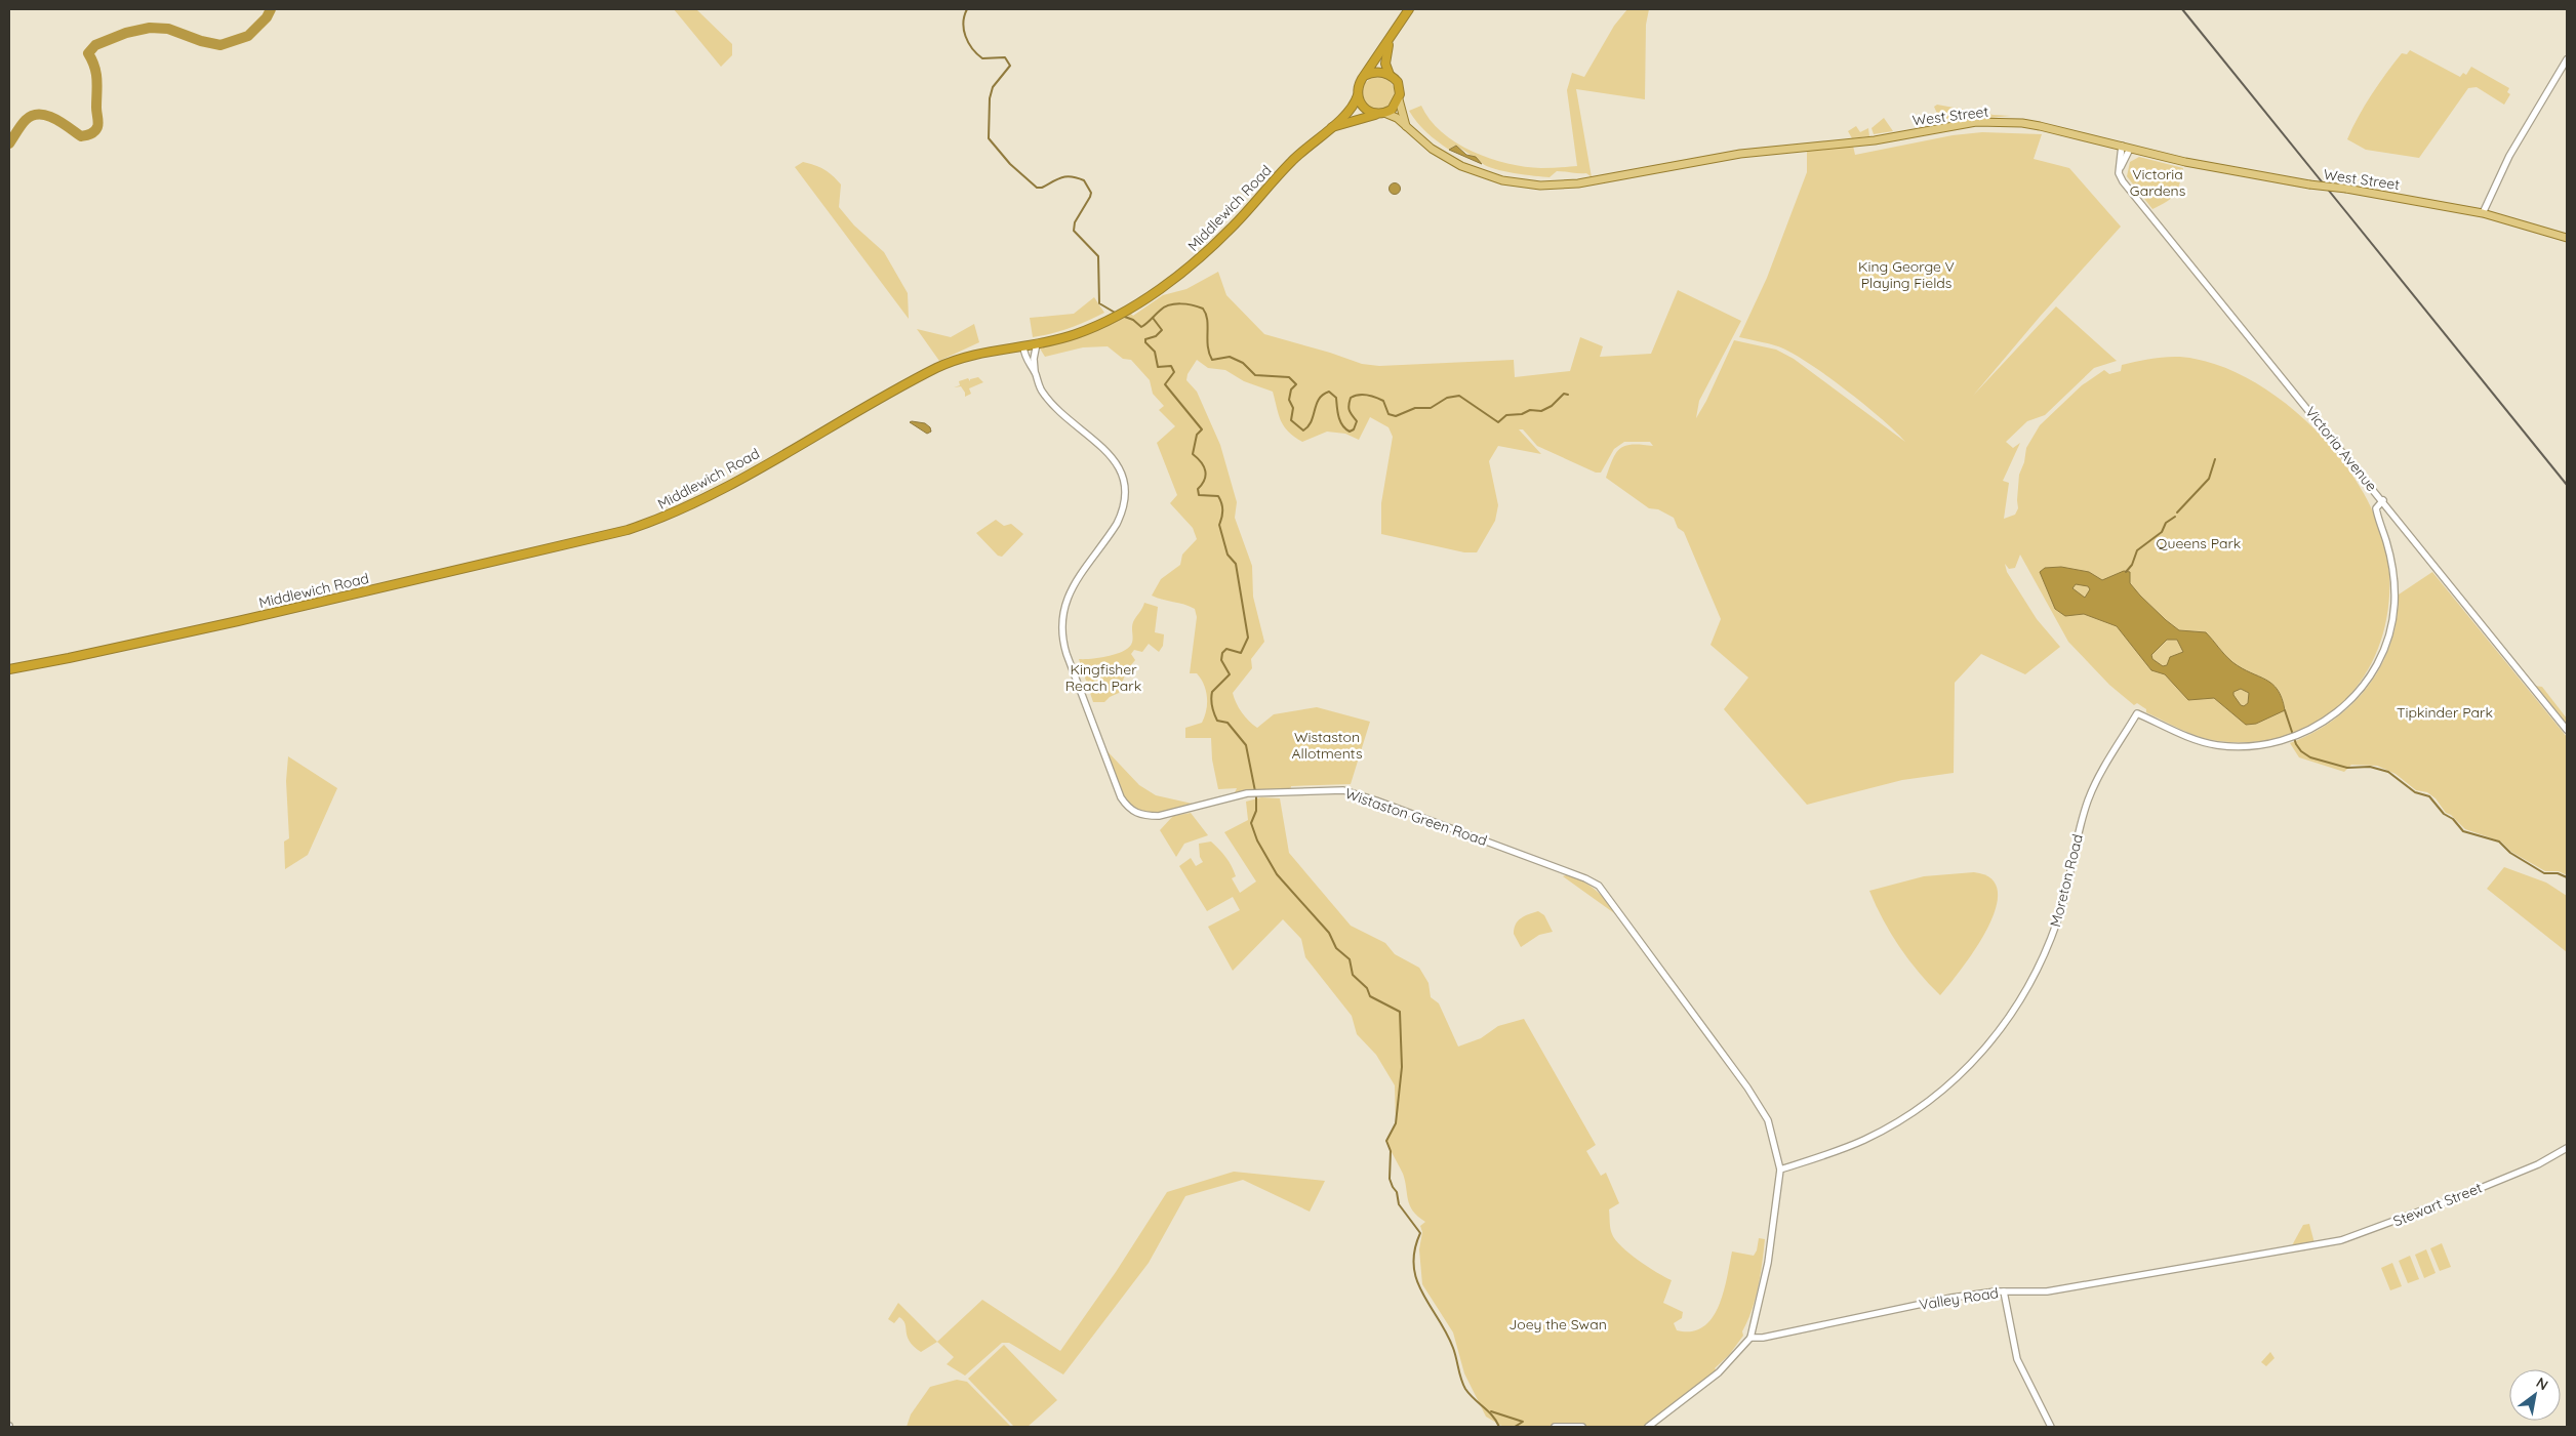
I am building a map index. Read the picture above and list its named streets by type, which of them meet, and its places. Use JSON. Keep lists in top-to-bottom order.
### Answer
{
  "streets": {
    "highway": ["Middlewich Road"],
    "main road": ["West Street"],
    "street": [
      "Victoria Avenue",
      "Wistaston Green Road",
      "Moreton Road",
      "Stewart Street",
      "Valley Road"
    ]
  },
  "crossings": [
    ["West Street", "Middlewich Road"],
    ["Middlewich Road", "Wistaston Green Road"],
    ["Victoria Avenue", "Moreton Road"],
    ["Wistaston Green Road", "Moreton Road"],
    ["Wistaston Green Road", "Valley Road"],
    ["Stewart Street", "Valley Road"]
  ],
  "parks": [
    "Victoria Gardens",
    "King George V Playing Fields",
    "Queens Park",
    "Kingfisher Reach Park",
    "Tipkinder Park",
    "Wistaston Allotments",
    "Joey the Swan"
  ],
  "north": "top right"
}
